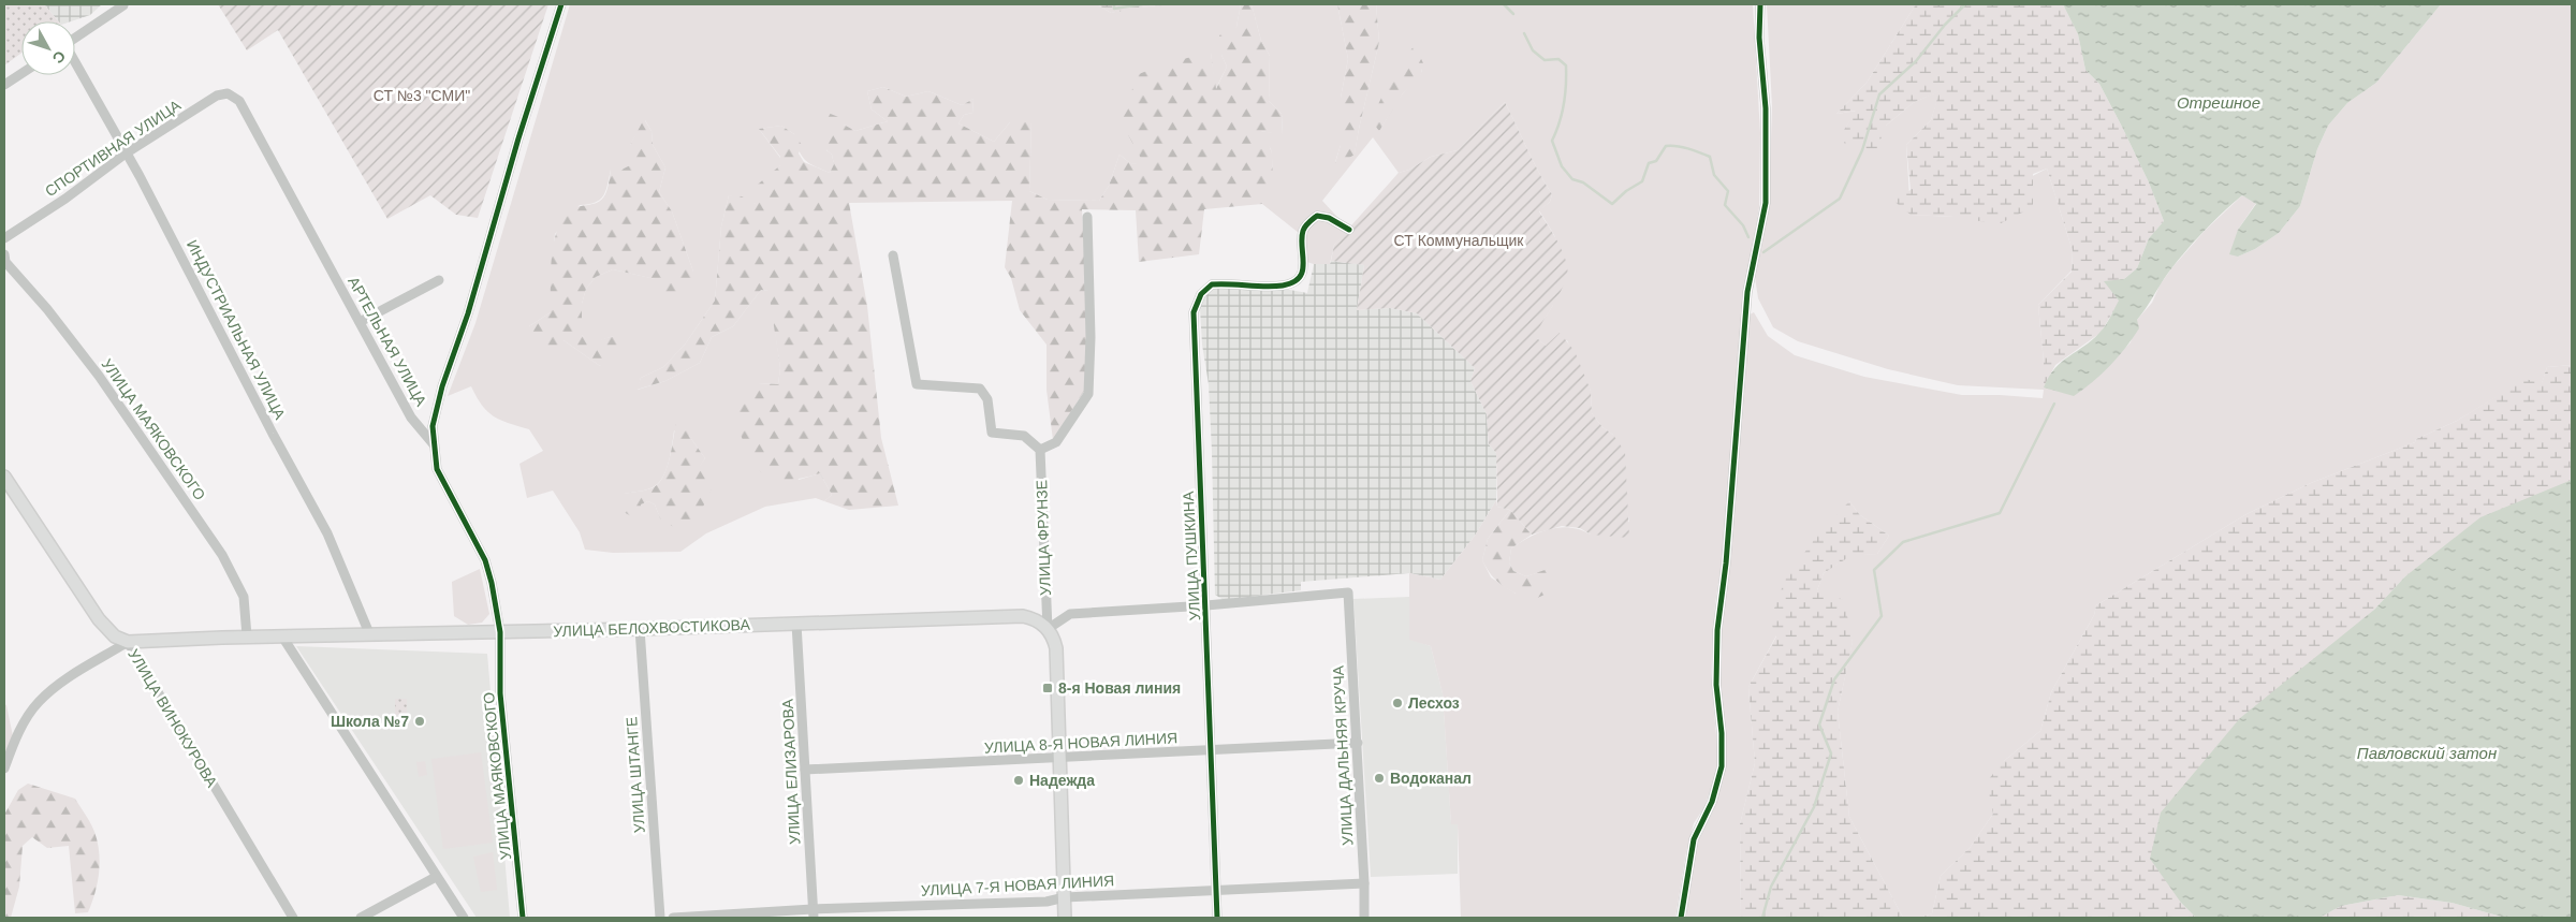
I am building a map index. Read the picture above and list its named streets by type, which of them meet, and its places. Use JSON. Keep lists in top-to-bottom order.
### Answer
{
  "streets": {
    "main road": ["УЛИЦА ФРУНЗЕ", "УЛИЦА БЕЛОХВОСТИКОВА", "УЛИЦА ВИНОКУРОВА"],
    "street": [
      "СПОРТИВНАЯ УЛИЦА",
      "ИНДУСТРИАЛЬНАЯ УЛИЦА",
      "АРТЕЛЬНАЯ УЛИЦА",
      "УЛИЦА МАЯКОВСКОГО",
      "УЛИЦА ПУШКИНА",
      "УЛИЦА 8-Я НОВАЯ ЛИНИЯ",
      "УЛИЦА ДАЛЬНЯЯ КРУЧА",
      "УЛИЦА ЕЛИЗАРОВА",
      "УЛИЦА ШТАНГЕ",
      "УЛИЦА 7-Я НОВАЯ ЛИНИЯ"
    ]
  },
  "crossings": [
    ["СПОРТИВНАЯ УЛИЦА", "ИНДУСТРИАЛЬНАЯ УЛИЦА"],
    ["СПОРТИВНАЯ УЛИЦА", "АРТЕЛЬНАЯ УЛИЦА"],
    ["ИНДУСТРИАЛЬНАЯ УЛИЦА", "УЛИЦА БЕЛОХВОСТИКОВА"],
    ["АРТЕЛЬНАЯ УЛИЦА", "УЛИЦА МАЯКОВСКОГО"],
    ["АРТЕЛЬНАЯ УЛИЦА", "УЛИЦА БЕЛОХВОСТИКОВА"],
    ["УЛИЦА МАЯКОВСКОГО", "УЛИЦА БЕЛОХВОСТИКОВА"],
    ["УЛИЦА ФРУНЗЕ", "УЛИЦА БЕЛОХВОСТИКОВА"],
    ["УЛИЦА ФРУНЗЕ", "УЛИЦА 8-Я НОВАЯ ЛИНИЯ"],
    ["УЛИЦА ФРУНЗЕ", "УЛИЦА 7-Я НОВАЯ ЛИНИЯ"],
    ["УЛИЦА ПУШКИНА", "УЛИЦА 8-Я НОВАЯ ЛИНИЯ"],
    ["УЛИЦА ПУШКИНА", "УЛИЦА ДАЛЬНЯЯ КРУЧА"],
    ["УЛИЦА ПУШКИНА", "УЛИЦА 7-Я НОВАЯ ЛИНИЯ"],
    ["УЛИЦА БЕЛОХВОСТИКОВА", "УЛИЦА ВИНОКУРОВА"],
    ["УЛИЦА БЕЛОХВОСТИКОВА", "УЛИЦА ЕЛИЗАРОВА"],
    ["УЛИЦА БЕЛОХВОСТИКОВА", "УЛИЦА ШТАНГЕ"],
    ["УЛИЦА 8-Я НОВАЯ ЛИНИЯ", "УЛИЦА ДАЛЬНЯЯ КРУЧА"],
    ["УЛИЦА 8-Я НОВАЯ ЛИНИЯ", "УЛИЦА ЕЛИЗАРОВА"],
    ["УЛИЦА ДАЛЬНЯЯ КРУЧА", "УЛИЦА 7-Я НОВАЯ ЛИНИЯ"],
    ["УЛИЦА ЕЛИЗАРОВА", "УЛИЦА 7-Я НОВАЯ ЛИНИЯ"]
  ],
  "water": ["Отрешное", "Павловский затон"],
  "parks": ["СТ №3 \"СМИ\"", "СТ Коммунальщик"],
  "places": {
    "transit": ["8-я Новая линия"],
    "other": [
      "Лесхоз",
      "Школа №7",
      "Водоканал",
      "Надежда"
    ]
  },
  "north": "bottom right"
}
